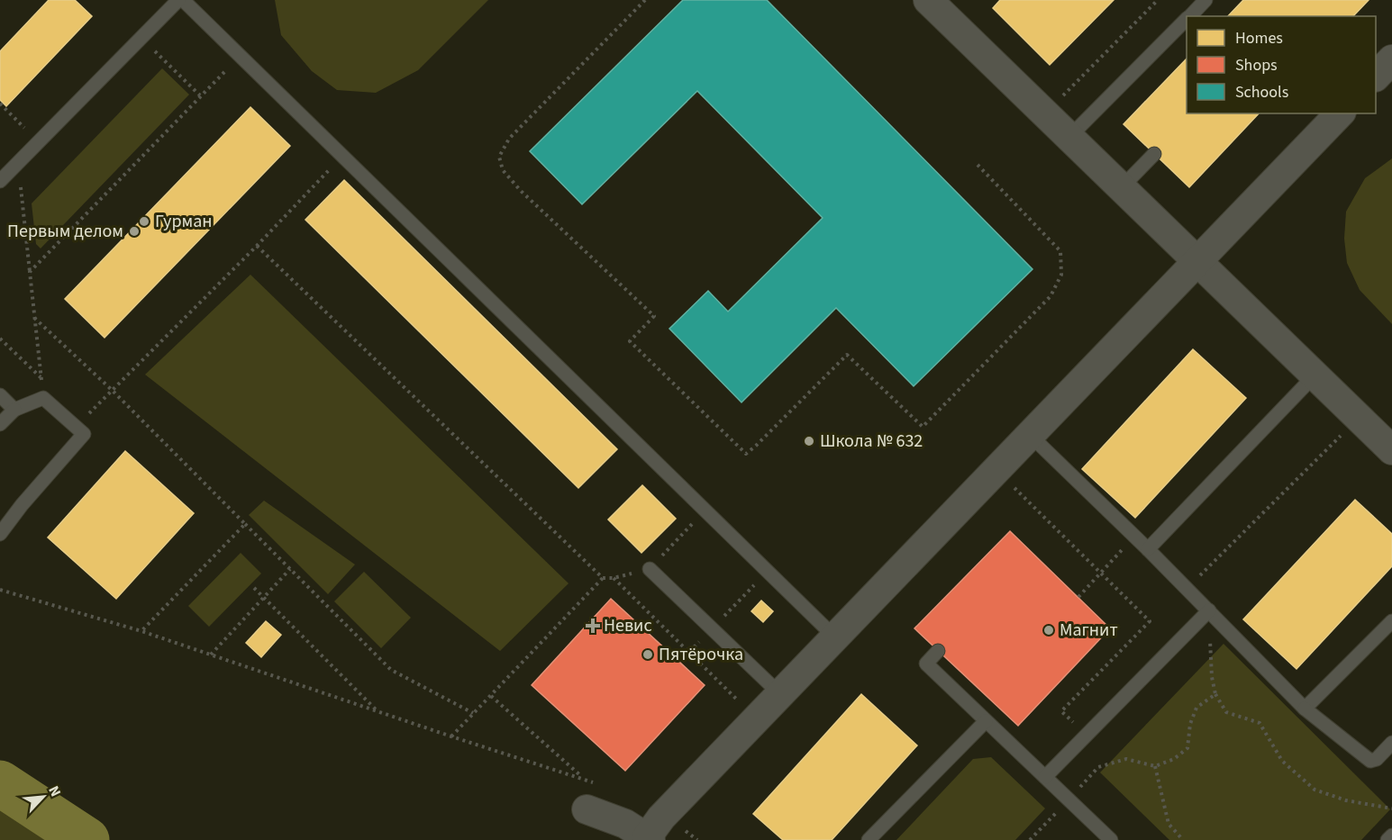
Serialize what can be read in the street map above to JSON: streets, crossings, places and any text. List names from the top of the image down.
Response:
{
  "places": {
    "other": [
      "Гурман",
      "Первым делом",
      "Школа № 632",
      "Магнит",
      "Пятёрочка"
    ],
    "health": ["Невис"]
  },
  "legend": ["Homes", "Shops", "Schools"],
  "north": "top right"
}
